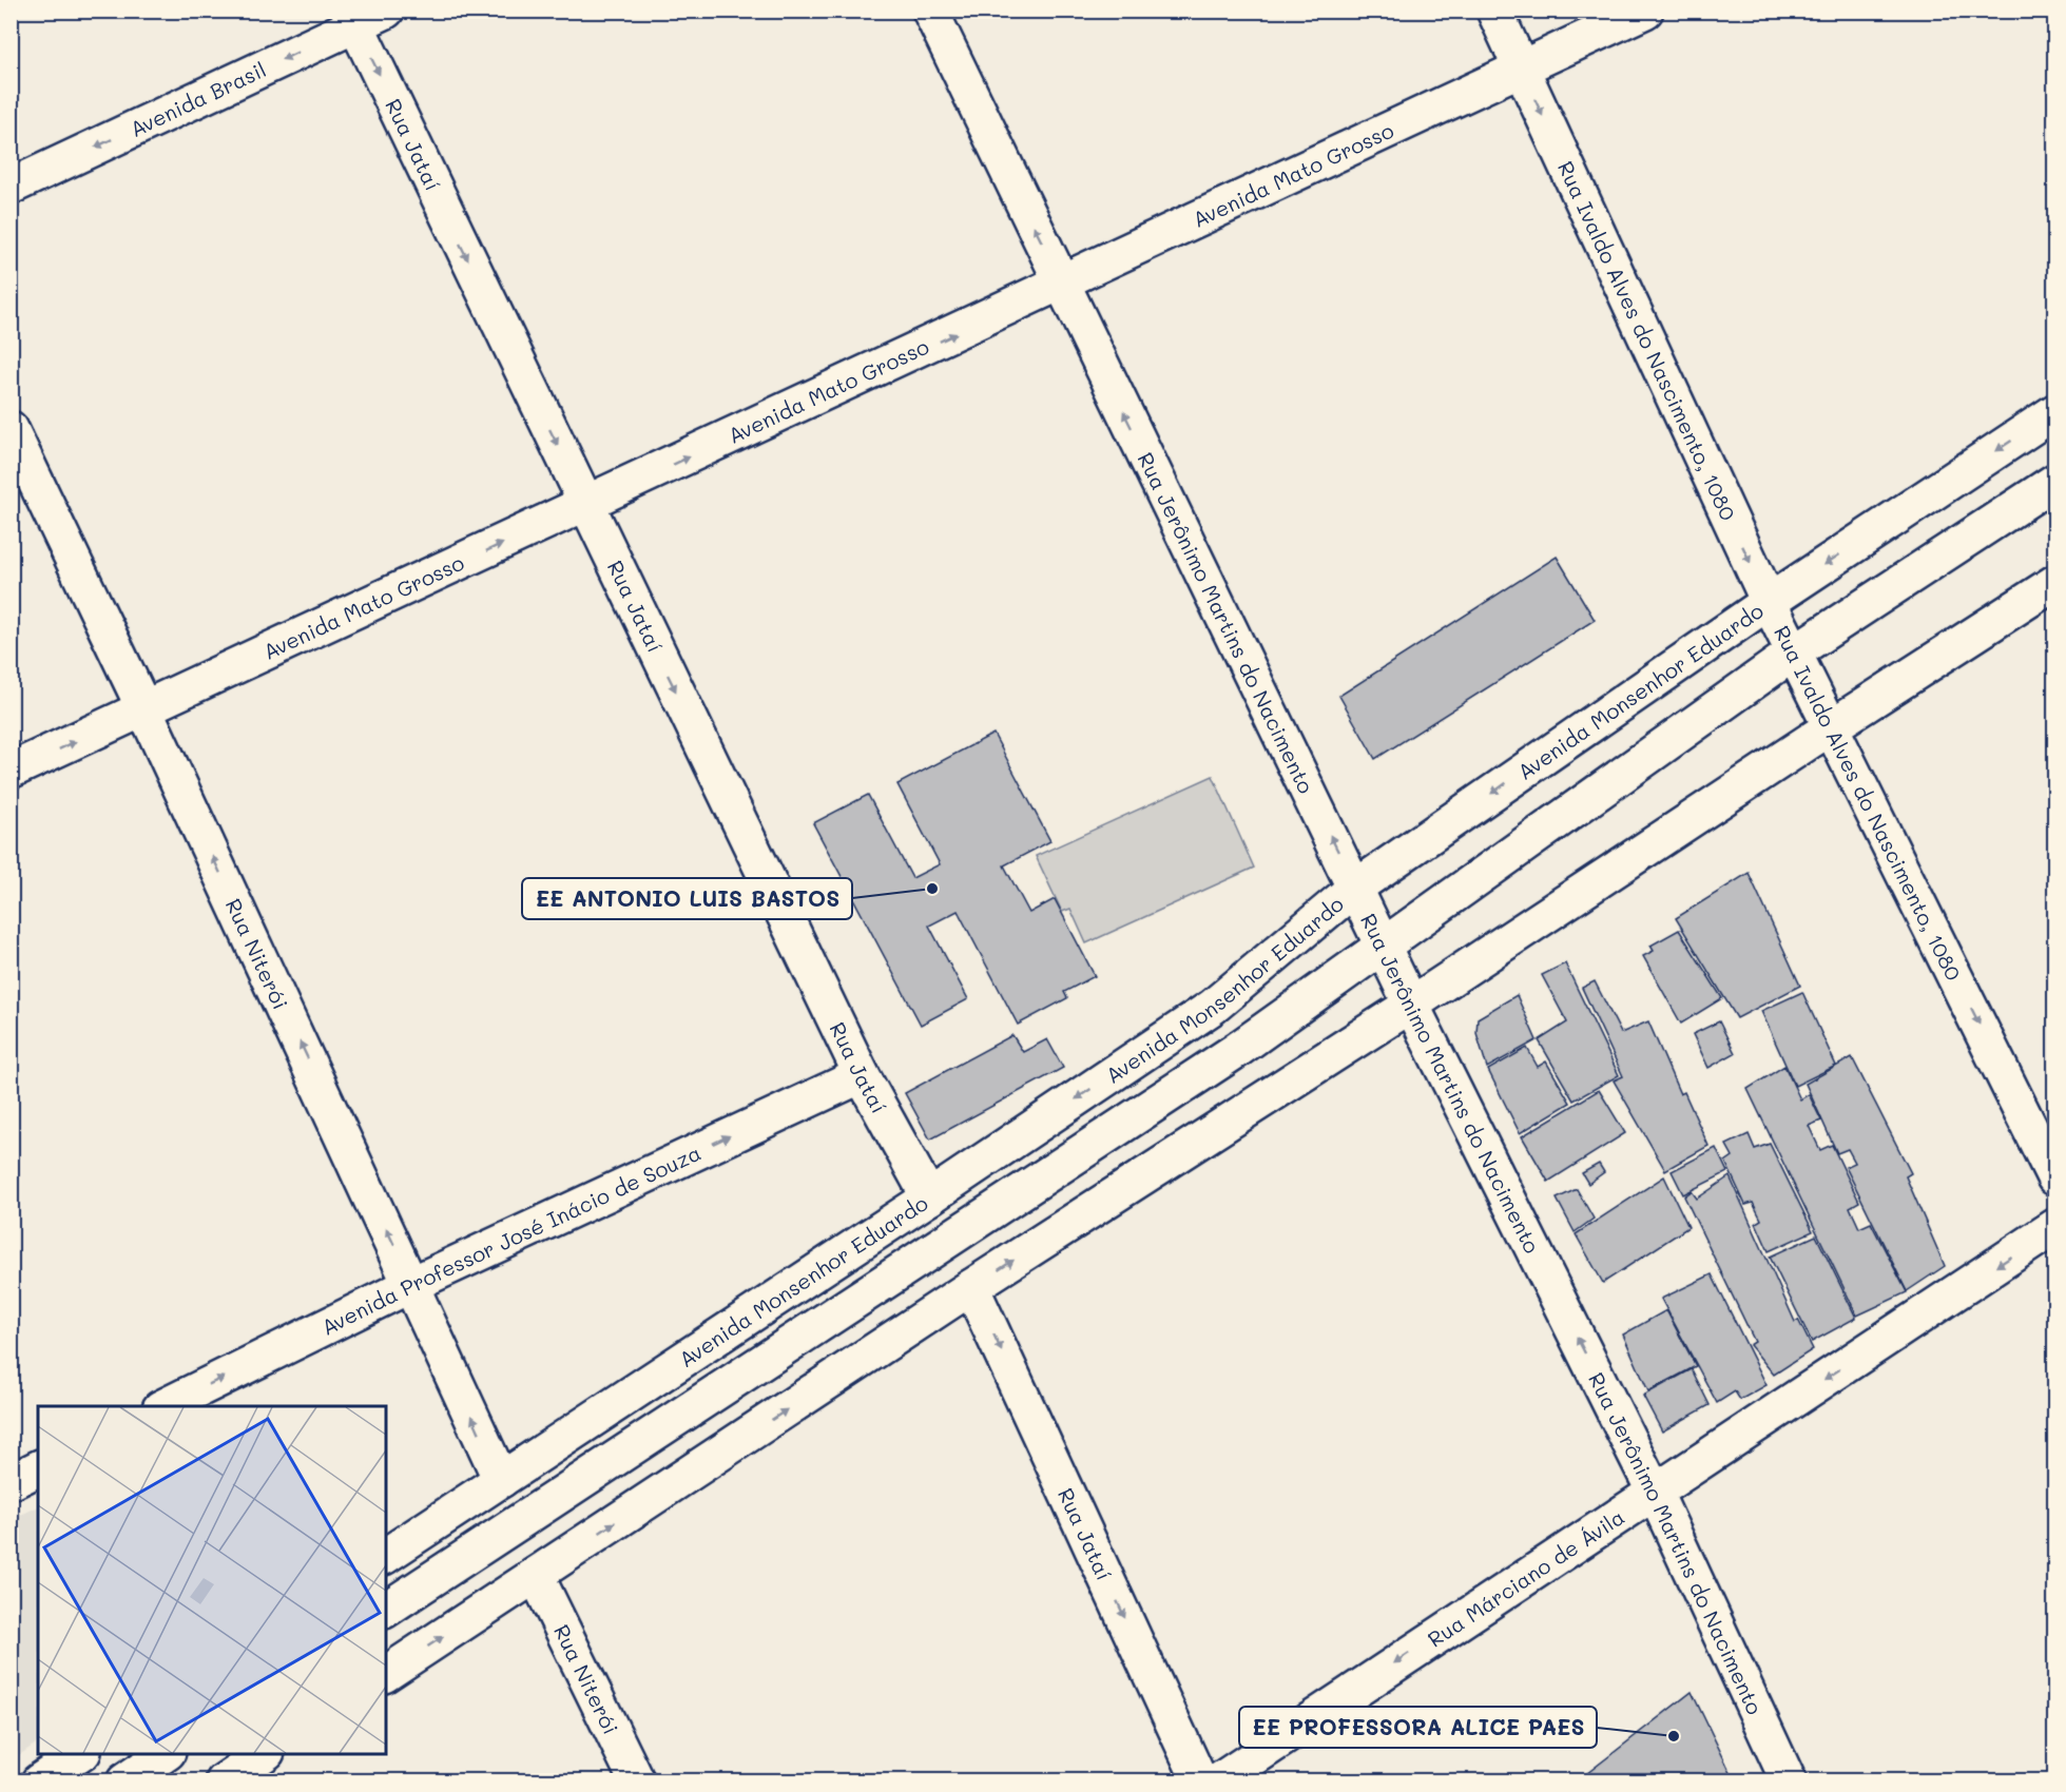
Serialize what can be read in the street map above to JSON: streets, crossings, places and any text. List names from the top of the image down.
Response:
{
  "streets": {
    "street": [
      "Avenida Brasil",
      "Rua Jataí",
      "Avenida Mato Grosso",
      "Rua Ivaldo Alves do Nascimento, 1080",
      "Rua Jerônimo Martins do Nacimento",
      "Avenida Monsenhor Eduardo",
      "Rua Niterói",
      "Avenida Professor José Inácio de Souza",
      "Rua Márciano de Ávila"
    ]
  },
  "crossings": [
    ["Avenida Brasil", "Rua Jataí"],
    ["Rua Jataí", "Avenida Mato Grosso"],
    ["Rua Jataí", "Avenida Monsenhor Eduardo"],
    ["Rua Jataí", "Avenida Professor José Inácio de Souza"],
    ["Avenida Mato Grosso", "Rua Ivaldo Alves do Nascimento, 1080"],
    ["Avenida Mato Grosso", "Rua Jerônimo Martins do Nacimento"],
    ["Avenida Mato Grosso", "Rua Niterói"],
    ["Rua Ivaldo Alves do Nascimento, 1080", "Avenida Monsenhor Eduardo"],
    ["Rua Jerônimo Martins do Nacimento", "Avenida Monsenhor Eduardo"],
    ["Rua Jerônimo Martins do Nacimento", "Rua Márciano de Ávila"],
    ["Avenida Monsenhor Eduardo", "Rua Niterói"],
    ["Rua Niterói", "Avenida Professor José Inácio de Souza"]
  ],
  "one_way": [
    "Avenida Brasil",
    "Rua Jataí",
    "Avenida Mato Grosso",
    "Rua Ivaldo Alves do Nascimento, 1080",
    "Rua Jerônimo Martins do Nacimento",
    "Rua Niterói",
    "Rua Márciano de Ávila"
  ],
  "places": ["EE ANTONIO LUIS BASTOS", "EE PROFESSORA ALICE PAES"]
}
